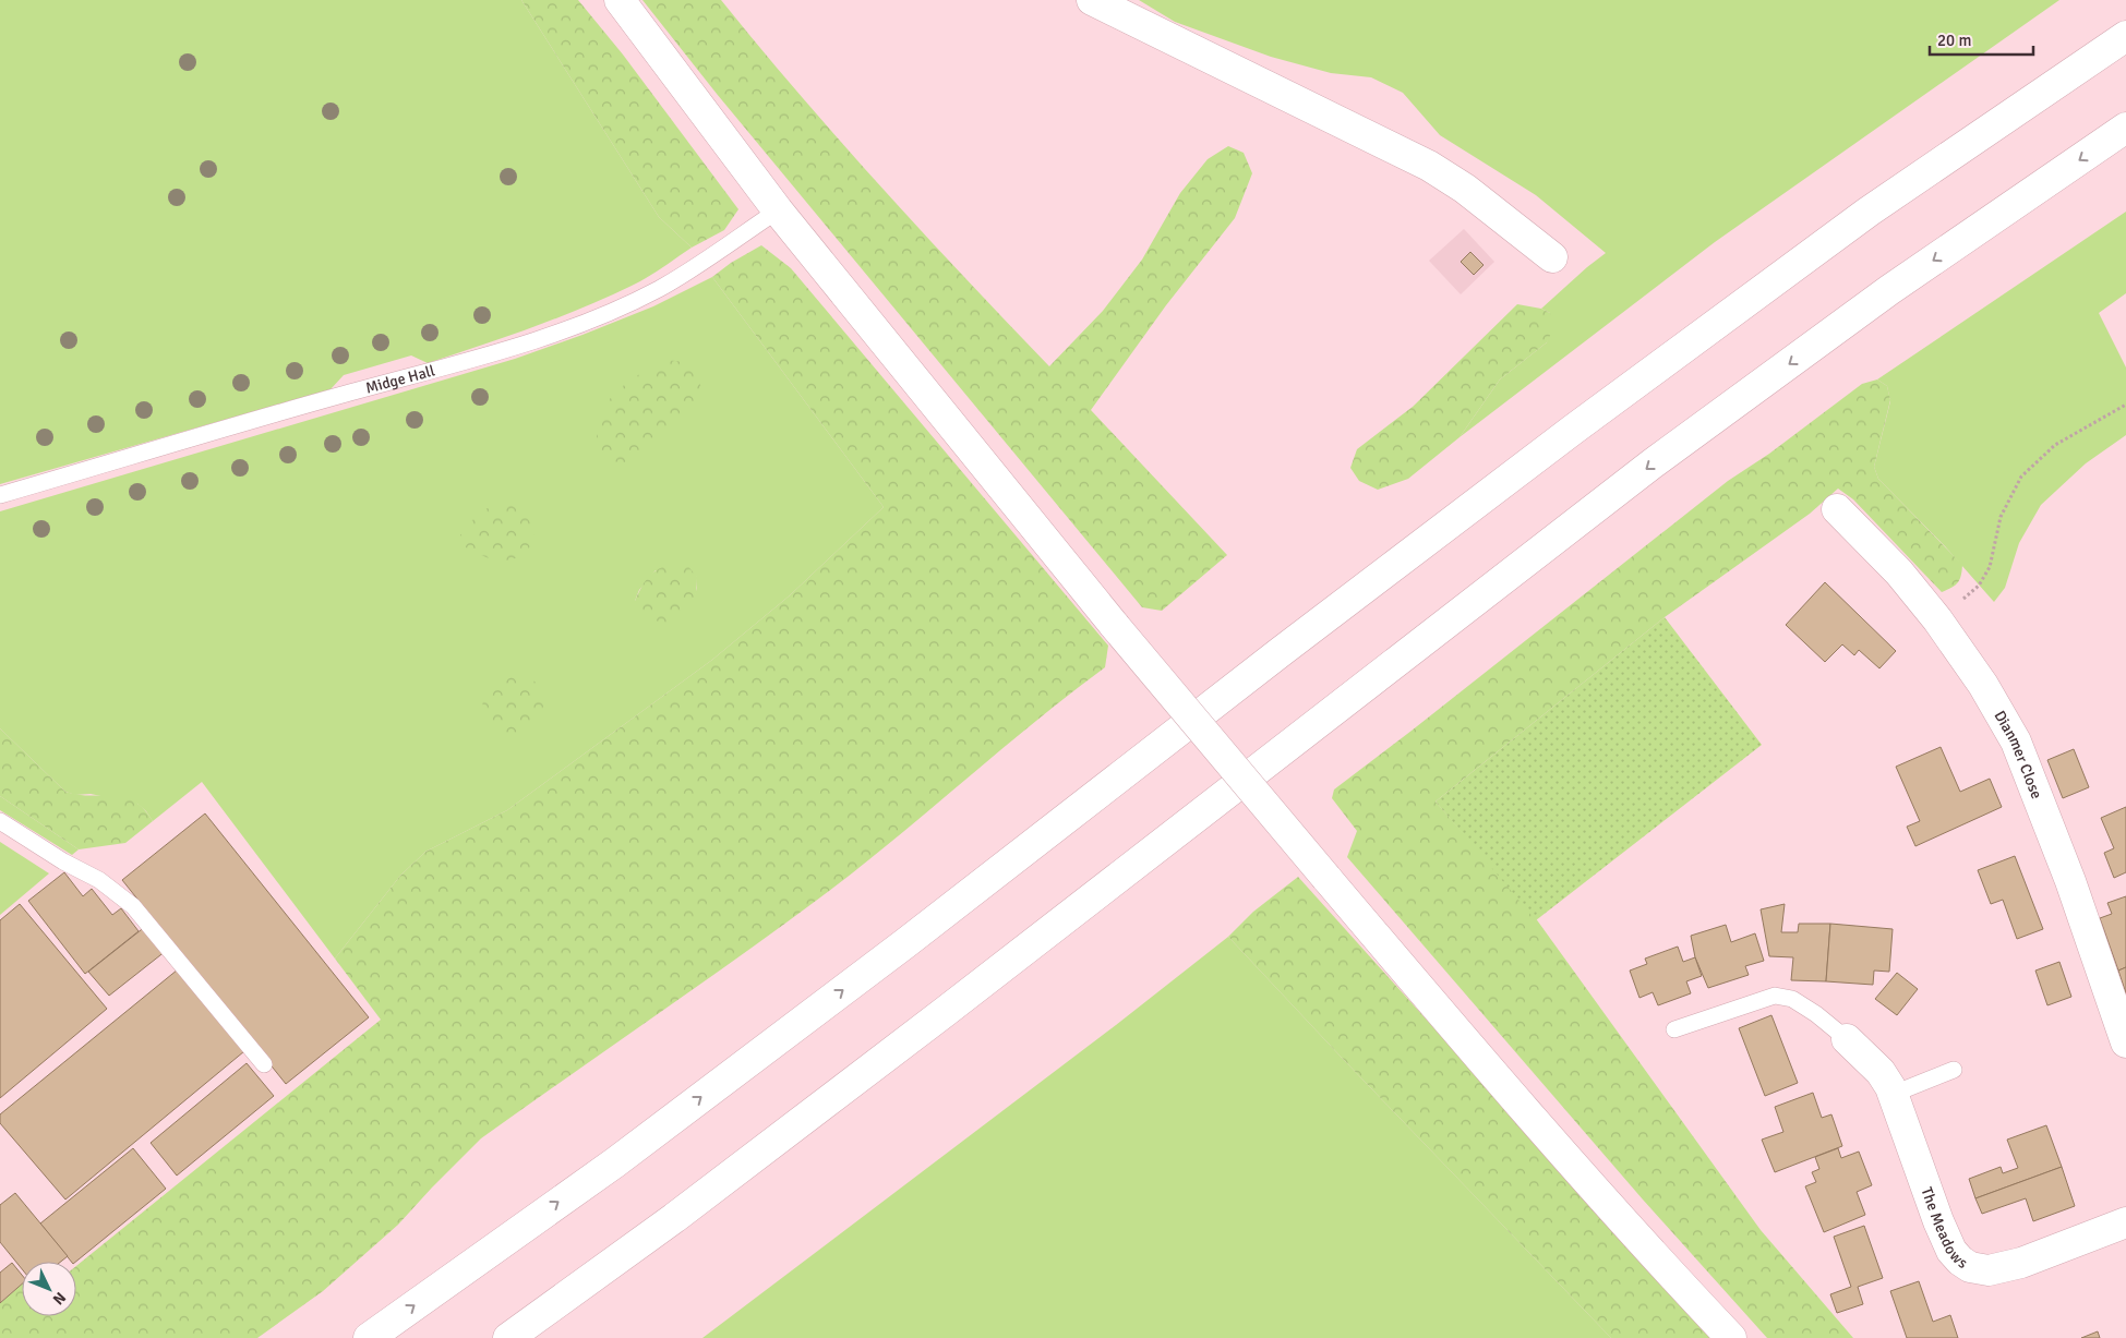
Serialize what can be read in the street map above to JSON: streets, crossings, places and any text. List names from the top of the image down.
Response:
{
  "streets": {
    "main road": ["Dianmer Close", "The Meadows"],
    "lane": ["Midge Hall"]
  },
  "scale_bar": "20 m",
  "north": "bottom right"
}
